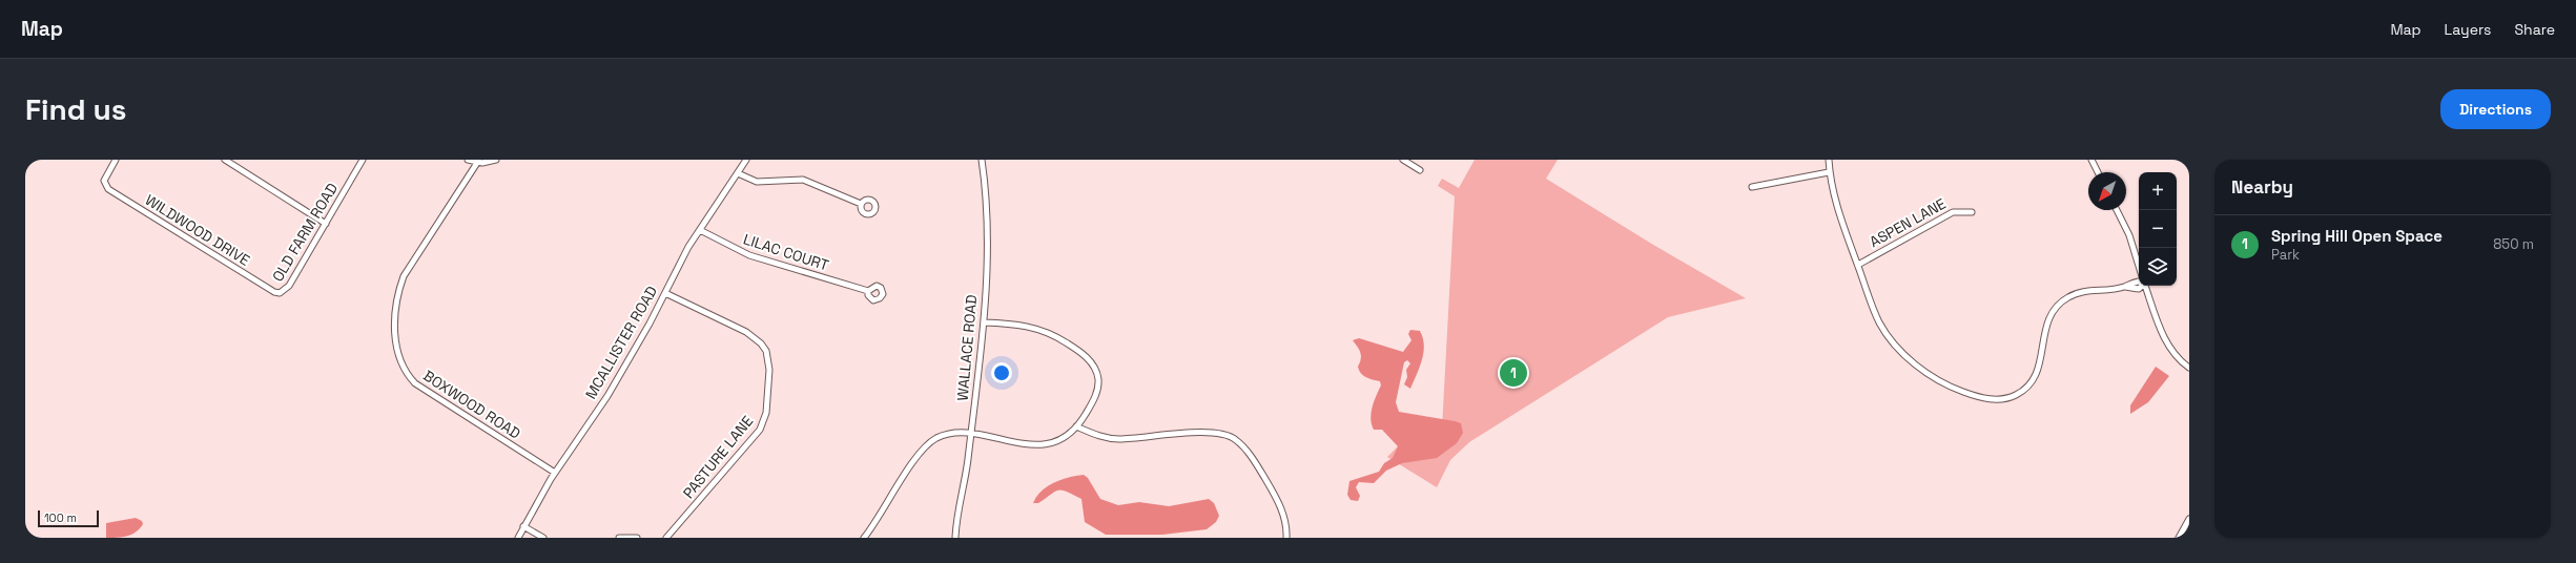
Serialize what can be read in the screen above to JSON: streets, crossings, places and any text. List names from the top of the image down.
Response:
{
  "streets": {
    "street": [
      "ASPEN LANE",
      "WILDWOOD DRIVE",
      "OLD FARM ROAD",
      "LILAC COURT",
      "MCALLISTER ROAD",
      "WALLACE ROAD",
      "BOXWOOD ROAD",
      "PASTURE LANE"
    ]
  },
  "crossings": [
    ["WILDWOOD DRIVE", "OLD FARM ROAD"],
    ["LILAC COURT", "MCALLISTER ROAD"],
    ["MCALLISTER ROAD", "BOXWOOD ROAD"],
    ["MCALLISTER ROAD", "PASTURE LANE"]
  ],
  "scale_bar": "100 m",
  "north": "bottom left",
  "page": {
    "header": "Map",
    "nav": ["Map", "Layers", "Share"],
    "buttons": "Directions",
    "title": "Find us",
    "heading": "Nearby",
    "map_buttons": ["+", "−"],
    "list": [
      {
        "mark": "1",
        "name": "Spring Hill Open Space",
        "note": "Park",
        "value": "850 m"
      }
    ],
    "pins": "1",
    "scale": "100 m"
  }
}
